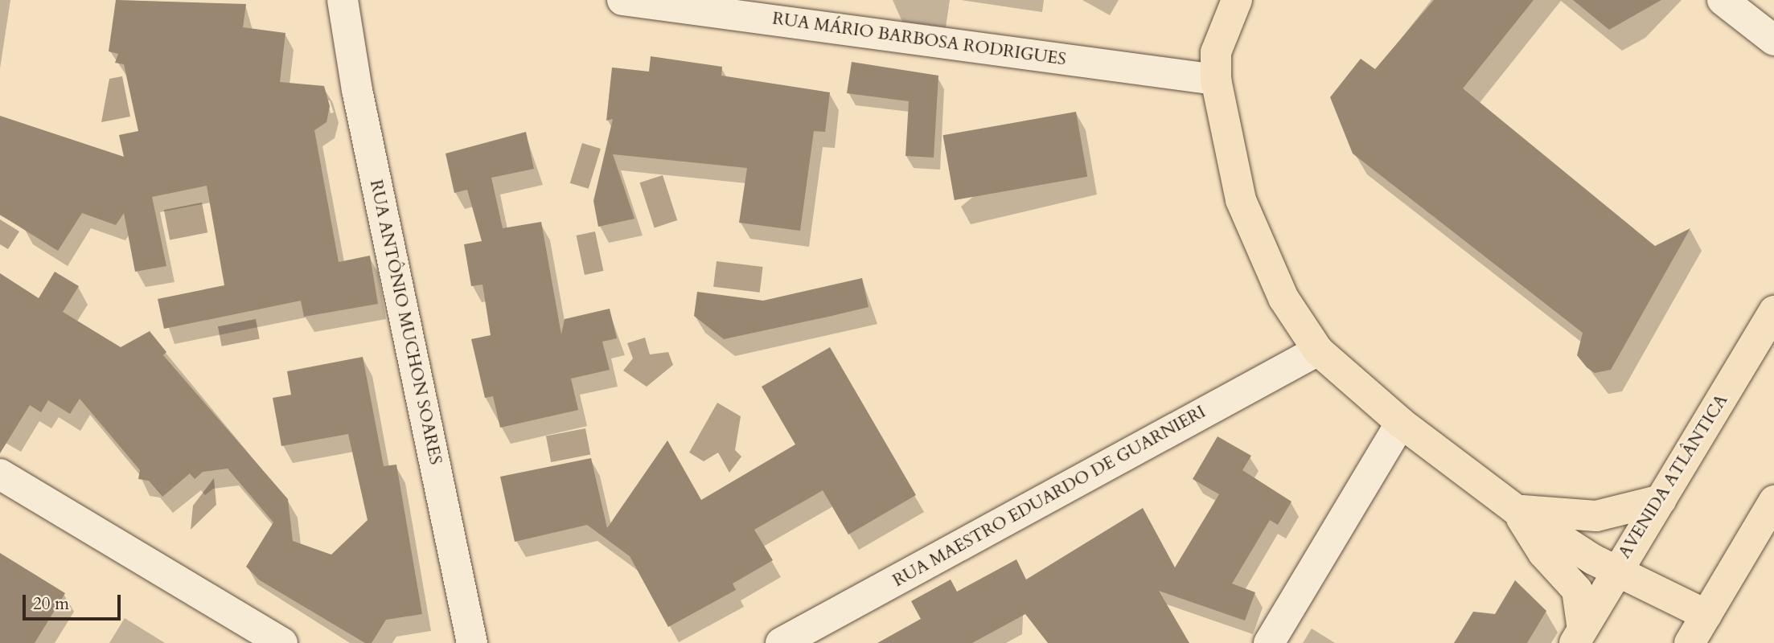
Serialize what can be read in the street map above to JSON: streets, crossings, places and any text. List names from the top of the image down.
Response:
{
  "streets": {
    "main road": ["AVENIDA ATLÂNTICA"],
    "street": ["RUA MÁRIO BARBOSA RODRIGUES", "RUA ANTÔNIO MUCHON SOARES", "RUA MAESTRO EDUARDO DE GUARNIERI"]
  },
  "scale_bar": "20 m"
}
